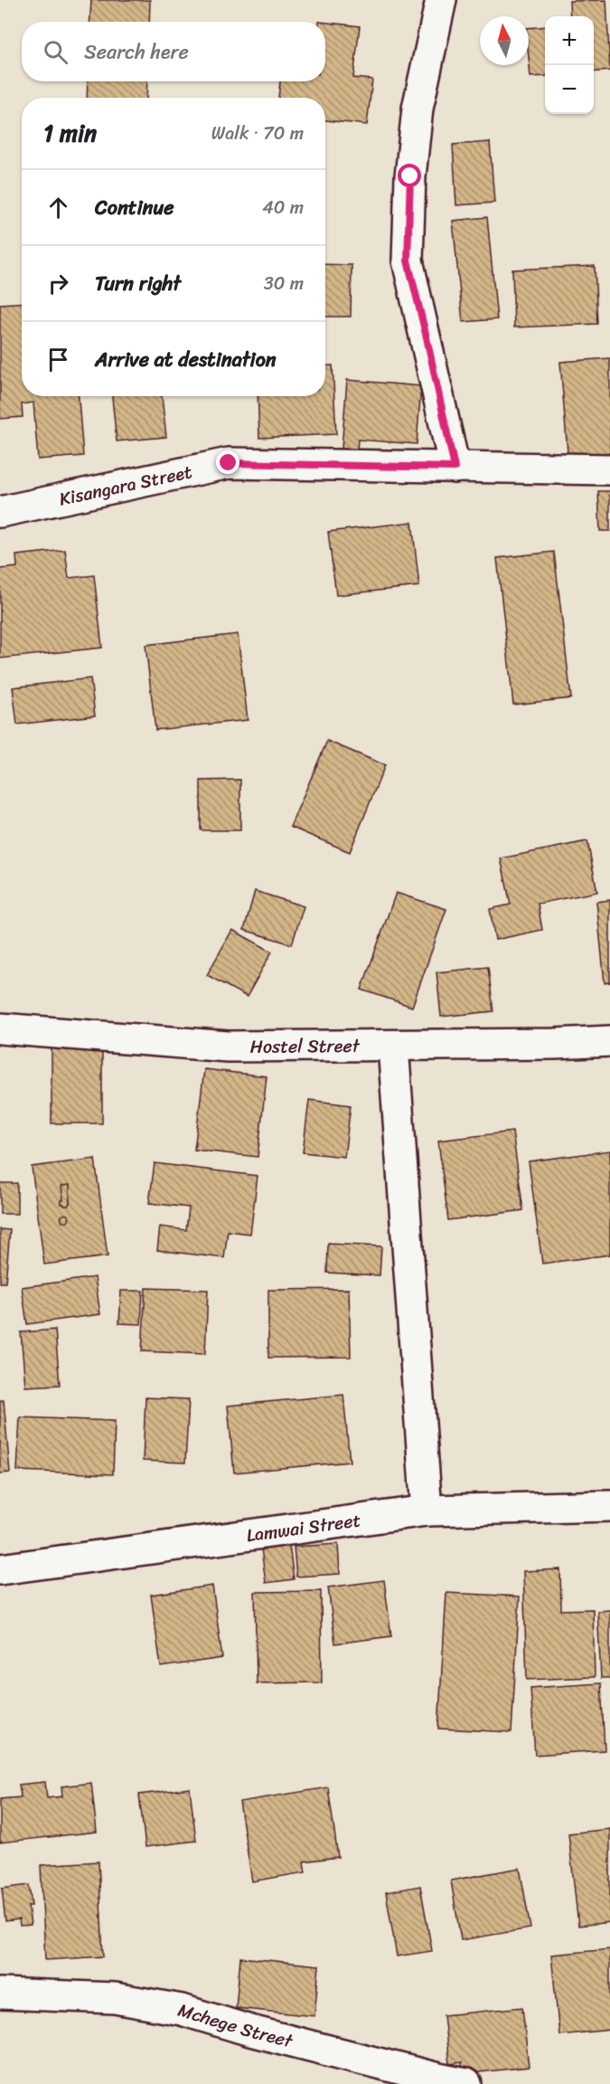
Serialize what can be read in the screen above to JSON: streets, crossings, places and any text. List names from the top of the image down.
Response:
{
  "streets": {
    "street": [
      "Kisangara Street",
      "Hostel Street",
      "Lamwai Street",
      "Mchege Street"
    ]
  },
  "north": "top",
  "page": {
    "map_buttons": ["+", "−"],
    "search": "Search here",
    "heading": ["1 min", "Walk · 70 m"],
    "list": [
      ["Continue", "40 m"],
      ["Turn right", "30 m"],
      "Arrive at destination"
    ]
  }
}
